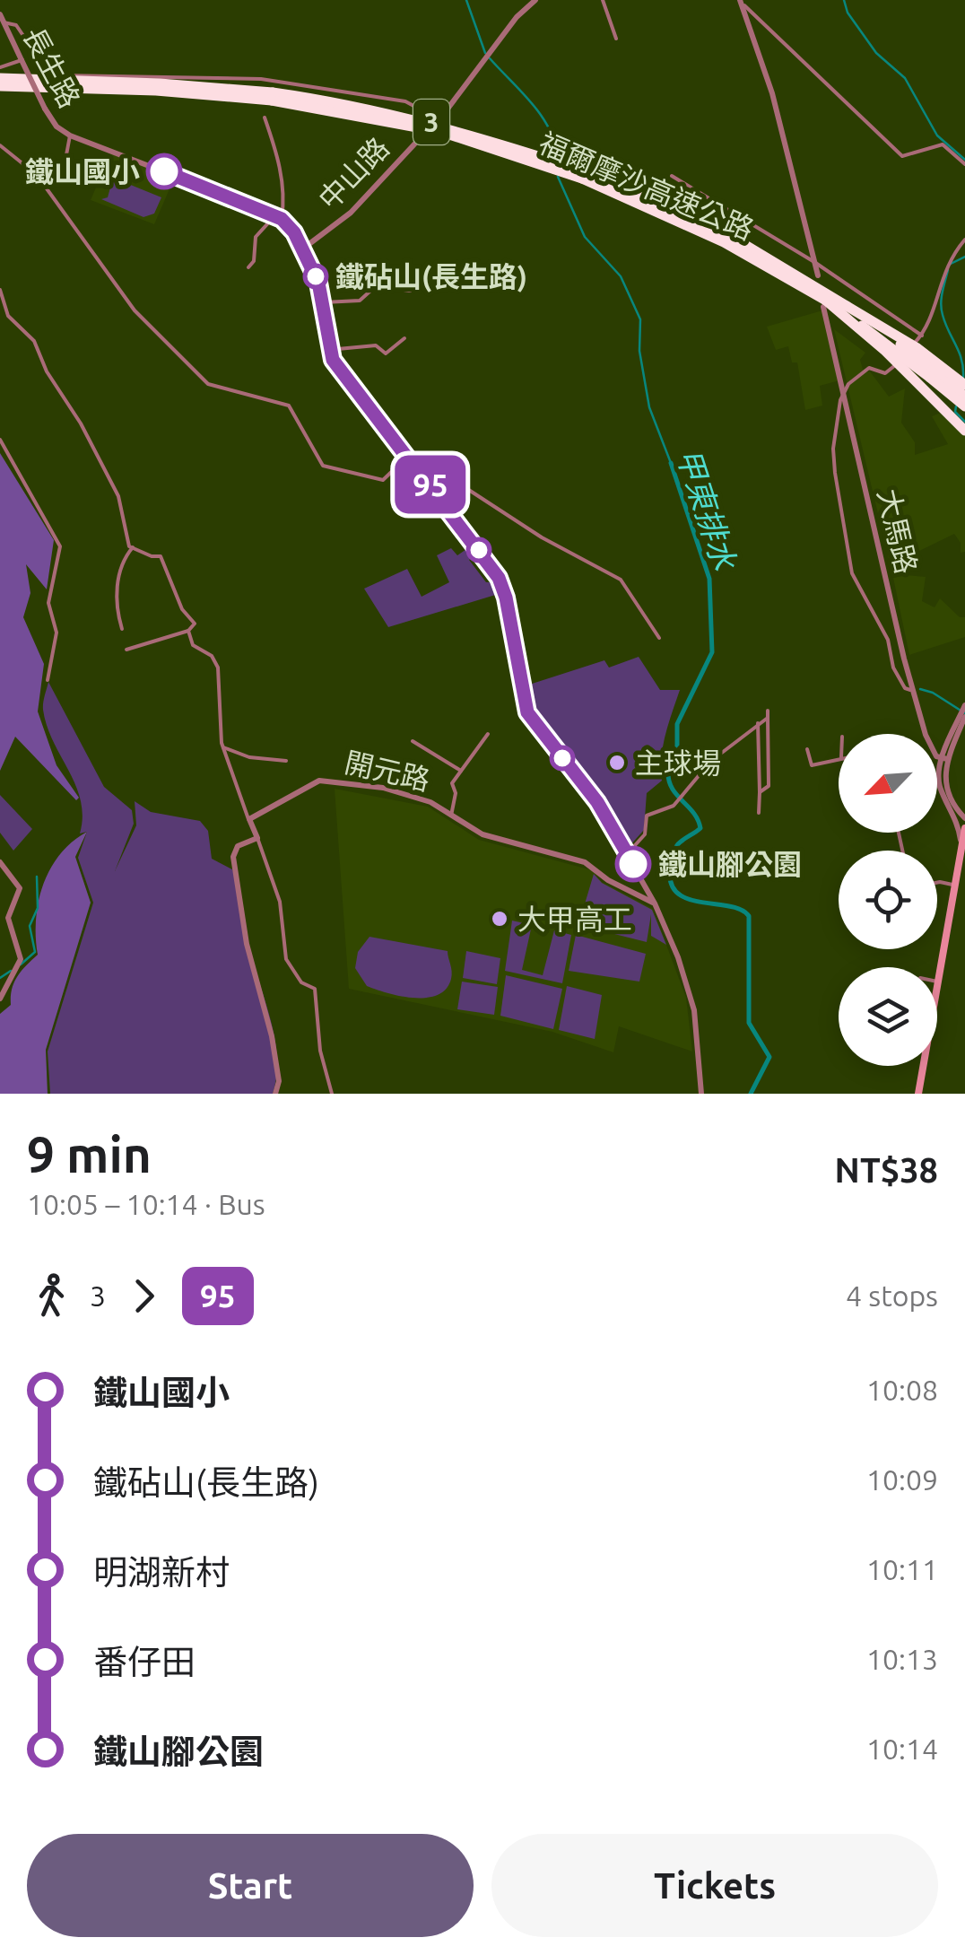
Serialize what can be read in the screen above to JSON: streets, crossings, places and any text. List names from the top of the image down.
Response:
{
  "streets": {
    "highway": ["3", "福爾摩沙高速公路"],
    "street": [
      "長生路",
      "中山路",
      "大馬路",
      "開元路"
    ]
  },
  "crossings": [
    ["福爾摩沙高速公路", "大馬路"]
  ],
  "water": ["甲東排水"],
  "places": [
    "鐵山國小",
    "鐵砧山(長生路)",
    "主球場",
    "鐵山腳公園",
    "大甲高工"
  ],
  "lines": ["bus line 95"],
  "north": "bottom left",
  "page": {
    "on_map": "95",
    "heading": ["9 min", "10:05 – 10:14 · Bus", "NT$38"],
    "legs": ["3", "95", "4 stops"],
    "list": [
      {
        "name": "鐵山國小",
        "value": "10:08"
      },
      {
        "name": "鐵砧山(長生路)",
        "value": "10:09"
      },
      {
        "name": "明湖新村",
        "value": "10:11"
      },
      {
        "name": "番仔田",
        "value": "10:13"
      },
      {
        "name": "鐵山腳公園",
        "value": "10:14"
      }
    ],
    "buttons": ["Start", "Tickets"]
  }
}
